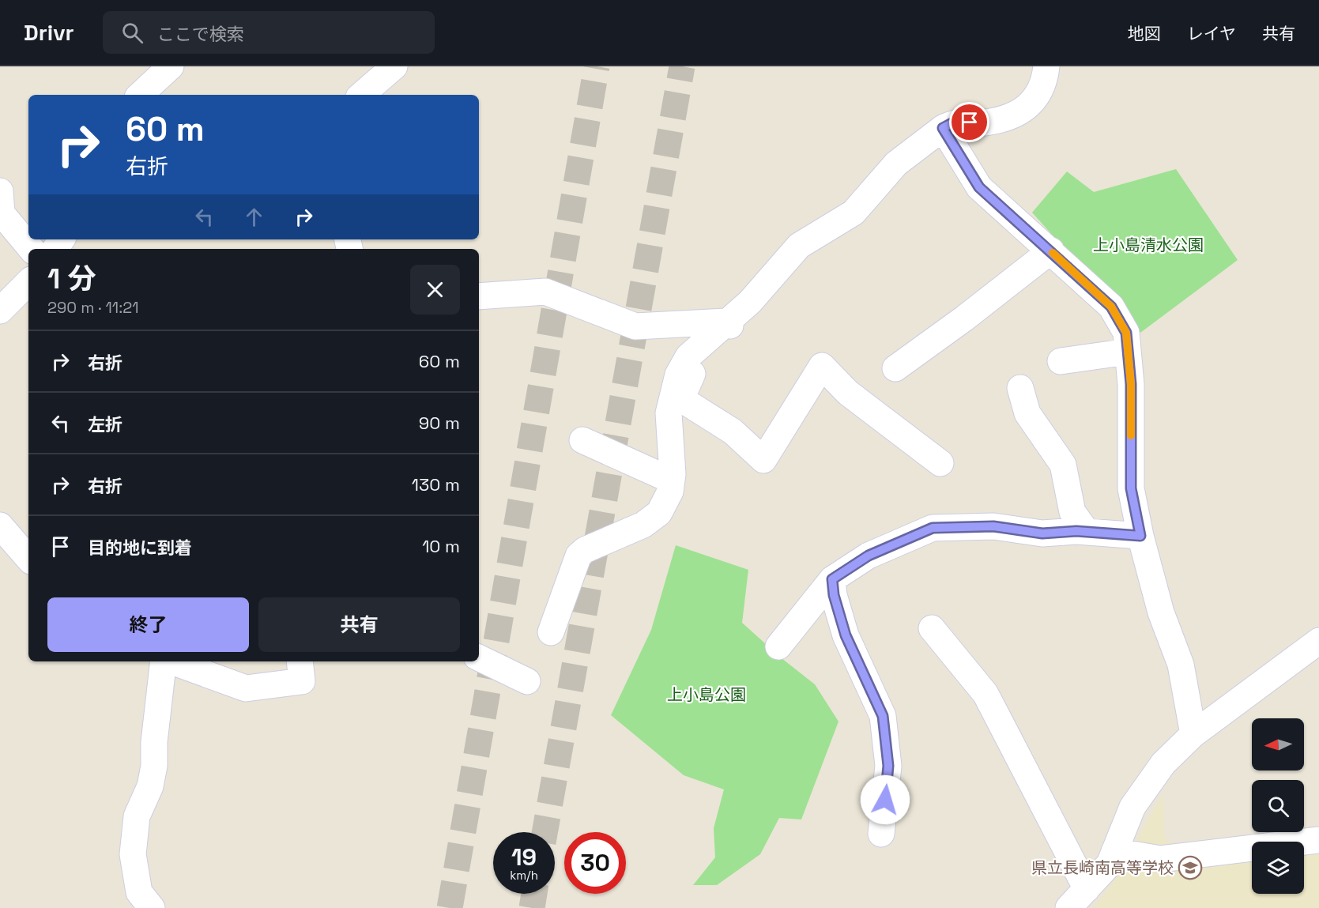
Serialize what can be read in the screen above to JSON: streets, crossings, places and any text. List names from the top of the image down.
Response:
{
  "parks": ["上小島清水公園", "上小島公園"],
  "places": {
    "school or university": ["県立長崎南高等学校"]
  },
  "north": "left",
  "page": {
    "header": "Drivr",
    "search": "ここで検索",
    "nav": ["地図", "レイヤ", "共有"],
    "turn": ["60 m", "右折"],
    "heading": ["1 分", "290 m · 11:21"],
    "list": [
      {
        "name": "右折",
        "value": "60 m"
      },
      {
        "name": "左折",
        "value": "90 m"
      },
      {
        "name": "右折",
        "value": "130 m"
      },
      {
        "name": "目的地に到着",
        "value": "10 m"
      }
    ],
    "buttons": ["終了", "共有"],
    "speed": "19 km/h",
    "limit": "30"
  }
}
